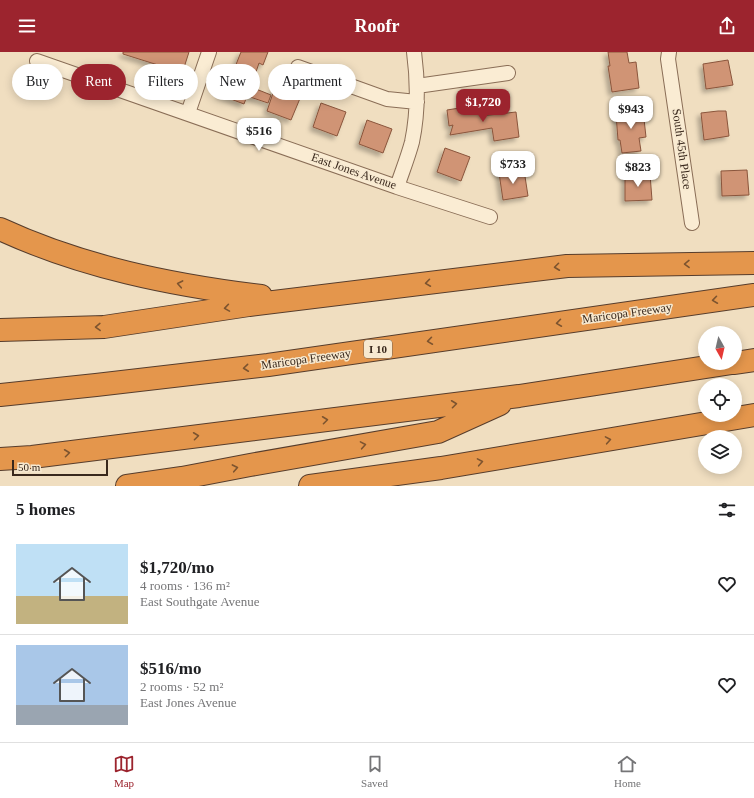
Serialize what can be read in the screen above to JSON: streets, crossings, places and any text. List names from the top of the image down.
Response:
{
  "streets": {
    "highway": ["Maricopa Freeway", "I 10"],
    "street": ["South 45th Place", "East Jones Avenue"]
  },
  "scale_bar": "50 m",
  "north": "bottom",
  "page": {
    "header": "Roofr",
    "chip": [
      "Buy",
      "Rent",
      "Filters",
      "New",
      "Apartment"
    ],
    "price": [
      "$1,720",
      "$943",
      "$516",
      "$733",
      "$823"
    ],
    "scale": "50 m",
    "heading": "5 homes",
    "list": [
      {
        "name": "$1,720/mo",
        "note": "4 rooms · 136 m² · East Southgate Avenue"
      },
      {
        "name": "$516/mo",
        "note": "2 rooms · 52 m² · East Jones Avenue"
      }
    ],
    "tabs": ["Map", "Saved", "Home"]
  }
}
